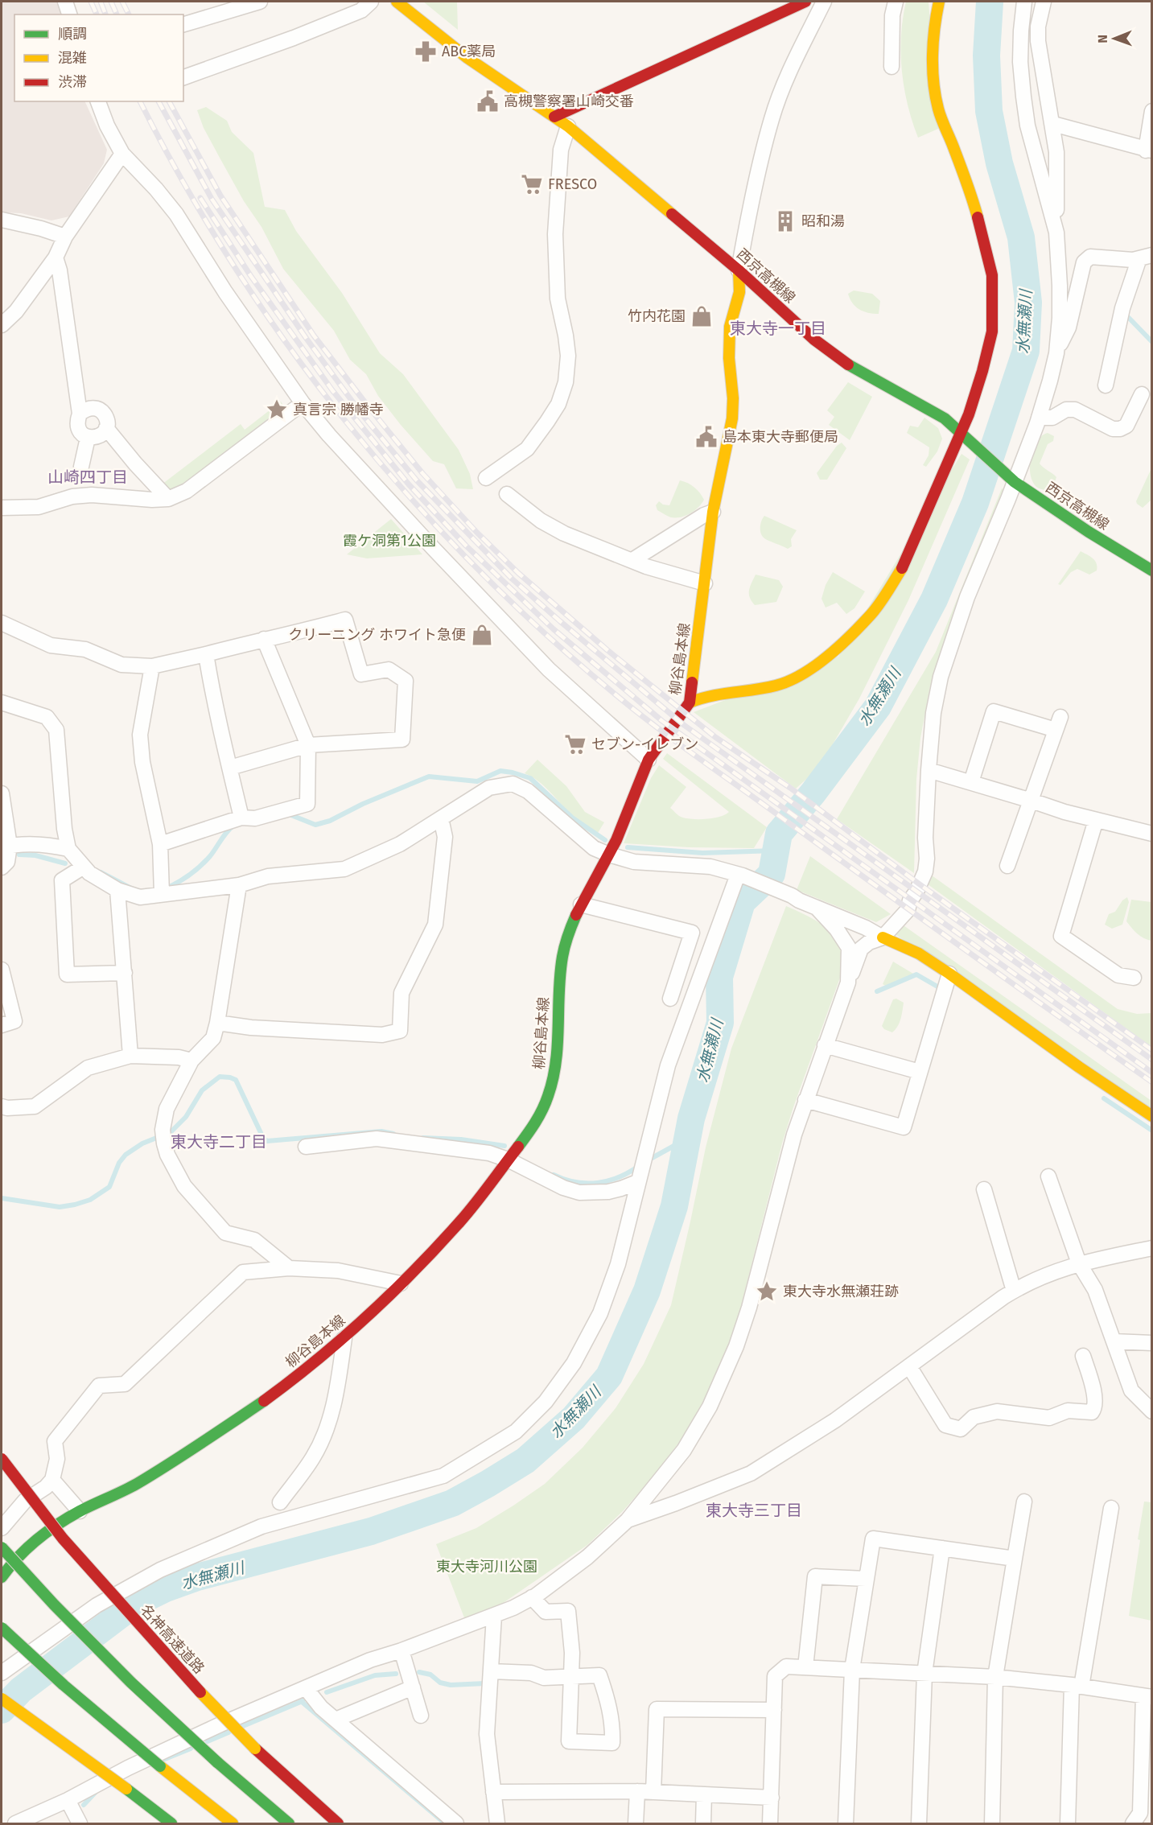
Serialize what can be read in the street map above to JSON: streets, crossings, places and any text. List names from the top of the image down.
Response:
{
  "streets": {
    "main road": ["西京高槻線", "柳谷島本線", "名神高速道路"]
  },
  "crossings": [
    ["西京高槻線", "柳谷島本線"]
  ],
  "districts": [
    "東大寺一丁目",
    "山崎四丁目",
    "東大寺二丁目",
    "東大寺三丁目"
  ],
  "water": ["水無瀬川"],
  "parks": ["霞ケ洞第1公園", "東大寺河川公園"],
  "places": {
    "pharmacy": ["ABC薬局"],
    "public building": ["高槻警察署山崎交番", "島本東大寺郵便局"],
    "supermarket": ["FRESCO", "セブン-イレブン"],
    "building": ["昭和湯"],
    "shop": ["竹内花園", "クリーニング ホワイト急便"],
    "place": ["真言宗 勝幡寺", "東大寺水無瀬荘跡"]
  },
  "legend": ["順調", "混雑", "渋滞"],
  "north": "left"
}
